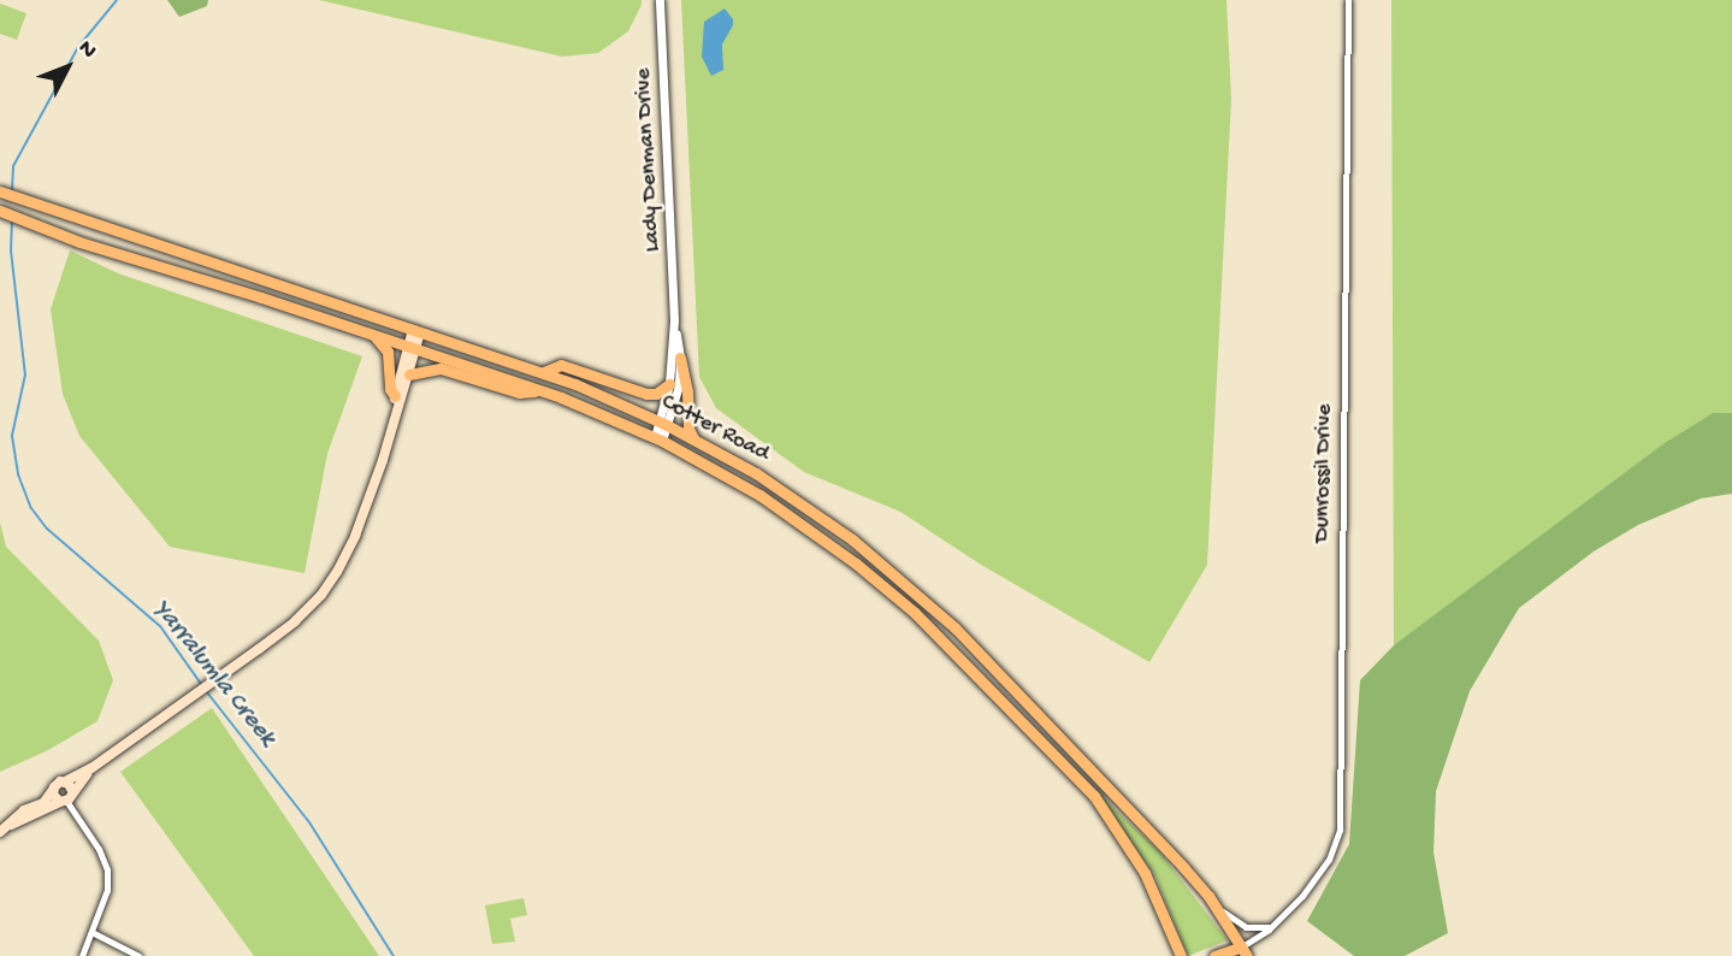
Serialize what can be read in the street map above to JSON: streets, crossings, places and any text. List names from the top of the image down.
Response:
{
  "streets": {
    "main road": ["Cotter Road"],
    "street": ["Lady Denman Drive", "Dunrossil Drive"]
  },
  "crossings": [
    ["Lady Denman Drive", "Cotter Road"],
    ["Cotter Road", "Dunrossil Drive"]
  ],
  "water": ["Yarralumla Creek"],
  "north": "top right"
}
